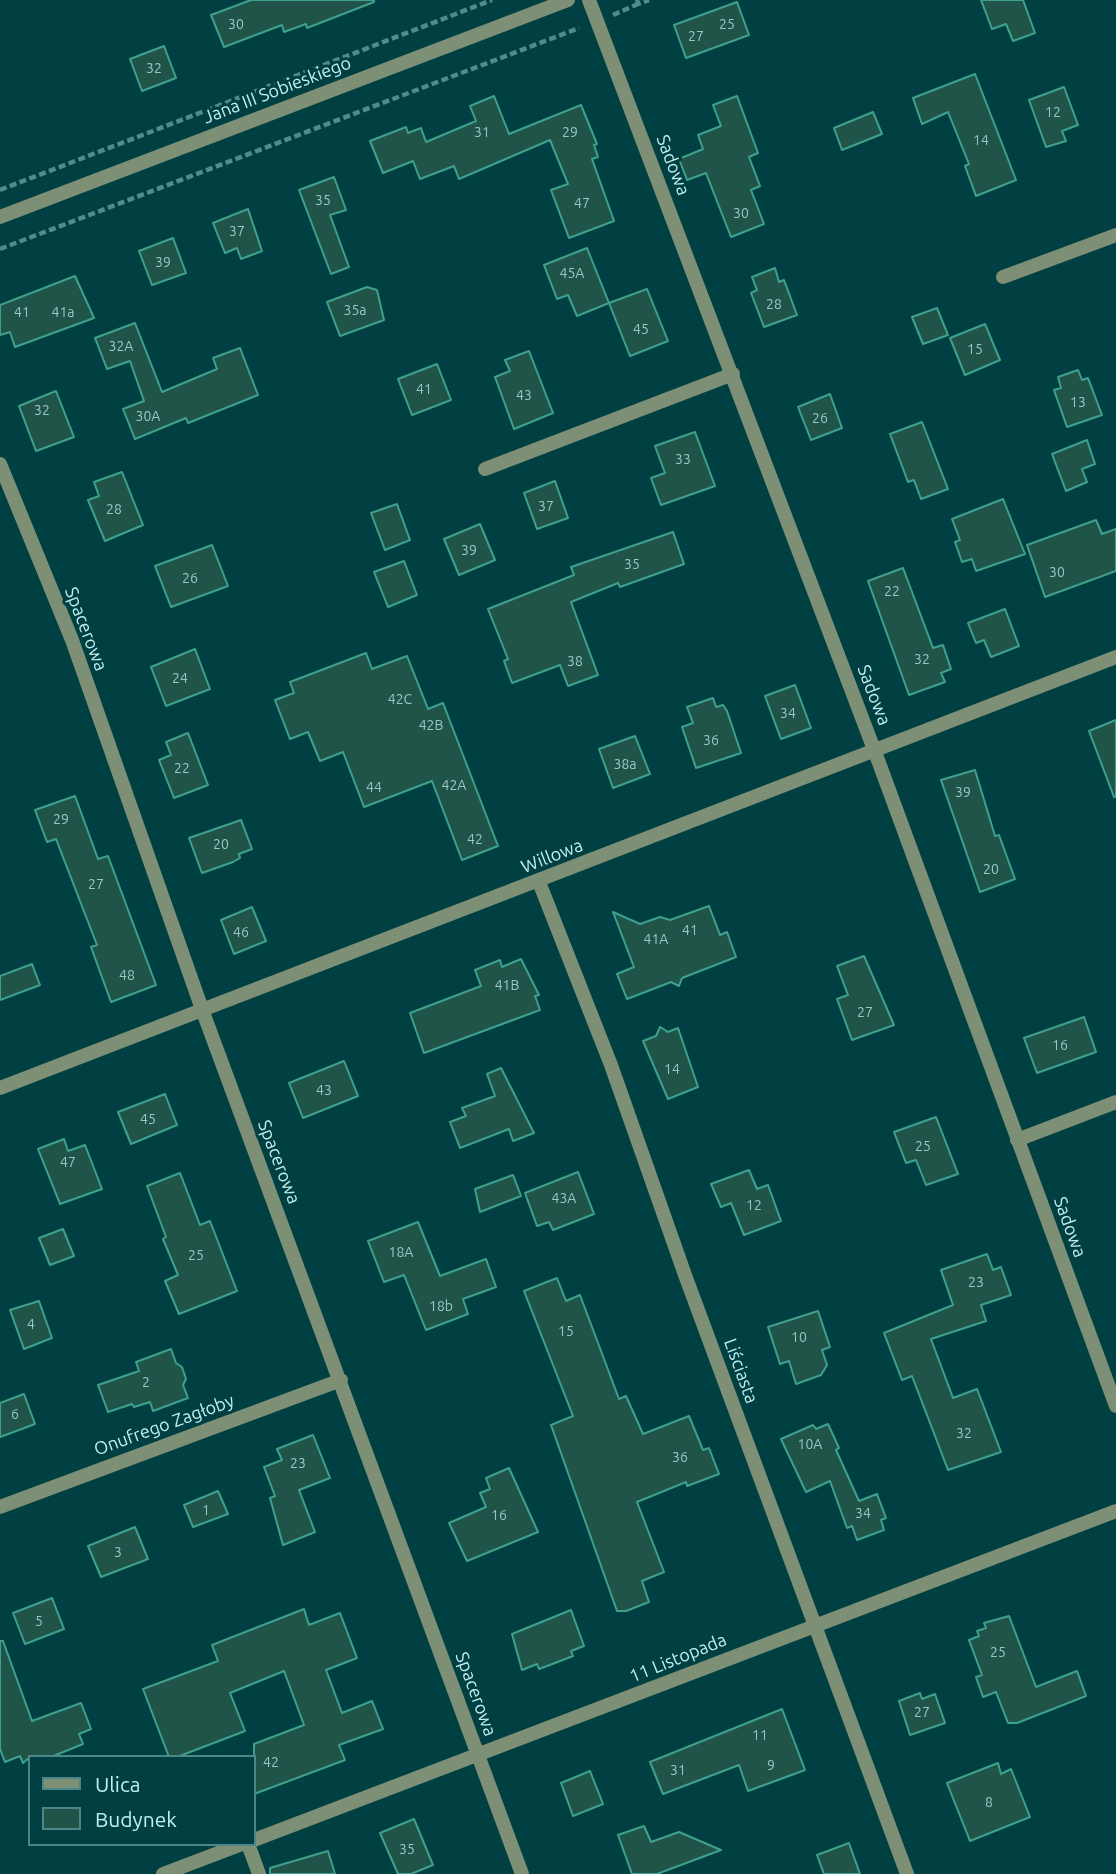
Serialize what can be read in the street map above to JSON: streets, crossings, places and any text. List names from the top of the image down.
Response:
{
  "streets": {
    "street": [
      "Jana III Sobieskiego",
      "Sadowa",
      "Spacerowa",
      "Willowa",
      "Liściasta",
      "Onufrego Zagłoby",
      "11 Listopada"
    ]
  },
  "crossings": [
    ["Sadowa", "Willowa"],
    ["Spacerowa", "Willowa"],
    ["Spacerowa", "Onufrego Zagłoby"],
    ["Spacerowa", "11 Listopada"],
    ["Willowa", "Liściasta"],
    ["Liściasta", "11 Listopada"]
  ],
  "house_numbers": [
    "30",
    "25",
    "27",
    "32",
    "12",
    "31",
    "29",
    "14",
    "35",
    "47",
    "30",
    "37",
    "39",
    "45A",
    "28",
    "35a",
    "41",
    "41a",
    "45",
    "32A",
    "15",
    "41",
    "43",
    "13",
    "32",
    "30A",
    "26",
    "33",
    "37",
    "28",
    "39",
    "35",
    "30",
    "26",
    "22",
    "32",
    "38",
    "24",
    "42C",
    "34",
    "42B",
    "36",
    "38a",
    "22",
    "42A",
    "44",
    "39",
    "29",
    "42",
    "20",
    "20",
    "27",
    "41",
    "46",
    "41A",
    "48",
    "41B",
    "27",
    "16",
    "14",
    "43",
    "45",
    "25",
    "47",
    "43A",
    "12",
    "18A",
    "25",
    "23",
    "18b",
    "4",
    "15",
    "10",
    "2",
    "6",
    "32",
    "10A",
    "36",
    "23",
    "1",
    "34",
    "16",
    "3",
    "5",
    "25",
    "27",
    "11",
    "42",
    "9",
    "31",
    "8",
    "35"
  ],
  "legend": ["Ulica", "Budynek"]
}
